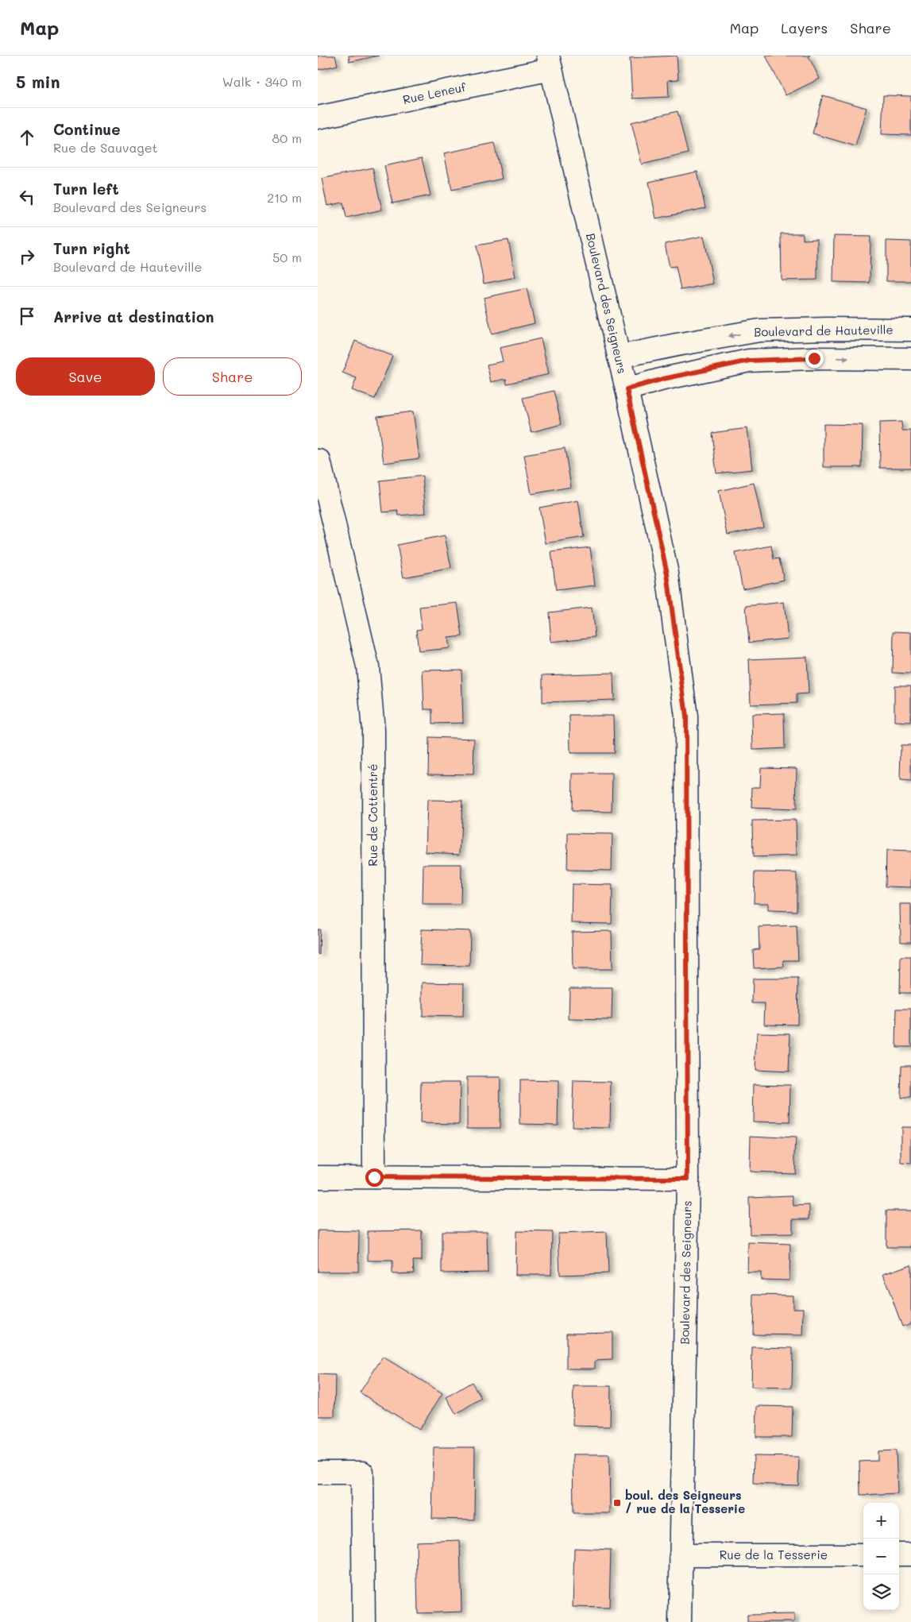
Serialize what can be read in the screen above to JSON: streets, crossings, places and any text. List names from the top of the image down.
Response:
{
  "streets": {
    "street": [
      "Rue Leneuf",
      "Boulevard des Seigneurs",
      "Boulevard de Hauteville",
      "Rue de Cottentré",
      "Rue de la Tesserie"
    ]
  },
  "crossings": [
    ["Rue Leneuf", "Boulevard des Seigneurs"],
    ["Boulevard des Seigneurs", "Boulevard de Hauteville"],
    ["Boulevard des Seigneurs", "Rue de la Tesserie"]
  ],
  "places": {
    "transit": ["boul. des Seigneurs / rue de la Tesserie"]
  },
  "page": {
    "header": "Map",
    "nav": ["Map", "Layers", "Share"],
    "heading": ["5 min", "Walk · 340 m"],
    "list": [
      ["Continue", "Rue de Sauvaget", "80 m"],
      ["Turn left", "Boulevard des Seigneurs", "210 m"],
      ["Turn right", "Boulevard de Hauteville", "50 m"],
      "Arrive at destination"
    ],
    "buttons": ["Save", "Share"],
    "map_buttons": ["+", "−"]
  }
}
